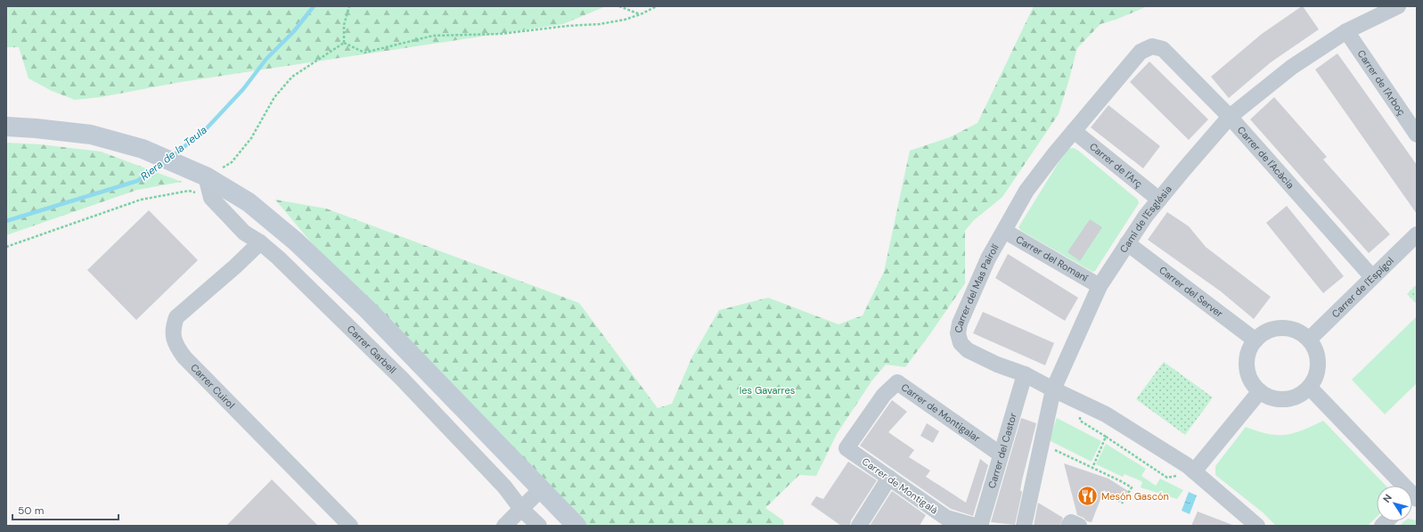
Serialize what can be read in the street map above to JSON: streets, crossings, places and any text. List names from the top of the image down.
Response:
{
  "streets": {
    "street": [
      "Carrer de l'Arboç",
      "Carrer de l'Acàcia",
      "Carrer de l'Arç",
      "Camí de l'Església",
      "Carrer del Romaní",
      "Carrer de l'Espígol",
      "Carrer del Mas Pairolí",
      "Carrer del Server",
      "Carrer Garbell",
      "Carrer Cuirol",
      "Carrer de Montigalar",
      "Carrer del Castor",
      "Carrer de Montigalà"
    ]
  },
  "crossings": [
    ["Carrer de l'Arboç", "Camí de l'Església"],
    ["Carrer de l'Acàcia", "Camí de l'Església"],
    ["Carrer de l'Acàcia", "Carrer de l'Espígol"],
    ["Carrer de l'Acàcia", "Carrer del Mas Pairolí"],
    ["Carrer de l'Arç", "Camí de l'Església"],
    ["Carrer de l'Arç", "Carrer del Mas Pairolí"],
    ["Camí de l'Església", "Carrer del Romaní"],
    ["Camí de l'Església", "Carrer del Mas Pairolí"],
    ["Camí de l'Església", "Carrer del Server"],
    ["Carrer del Romaní", "Carrer del Mas Pairolí"],
    ["Carrer de l'Espígol", "Carrer del Server"],
    ["Carrer del Mas Pairolí", "Carrer del Castor"],
    ["Carrer Garbell", "Carrer Cuirol"],
    ["Carrer de Montigalar", "Carrer del Castor"],
    ["Carrer de Montigalar", "Carrer de Montigalà"]
  ],
  "water": ["Riera de la Teula"],
  "parks": ["les Gavarres"],
  "places": {
    "restaurant": ["Mesón Gascón"]
  },
  "scale_bar": "50 m",
  "north": "top left"
}
